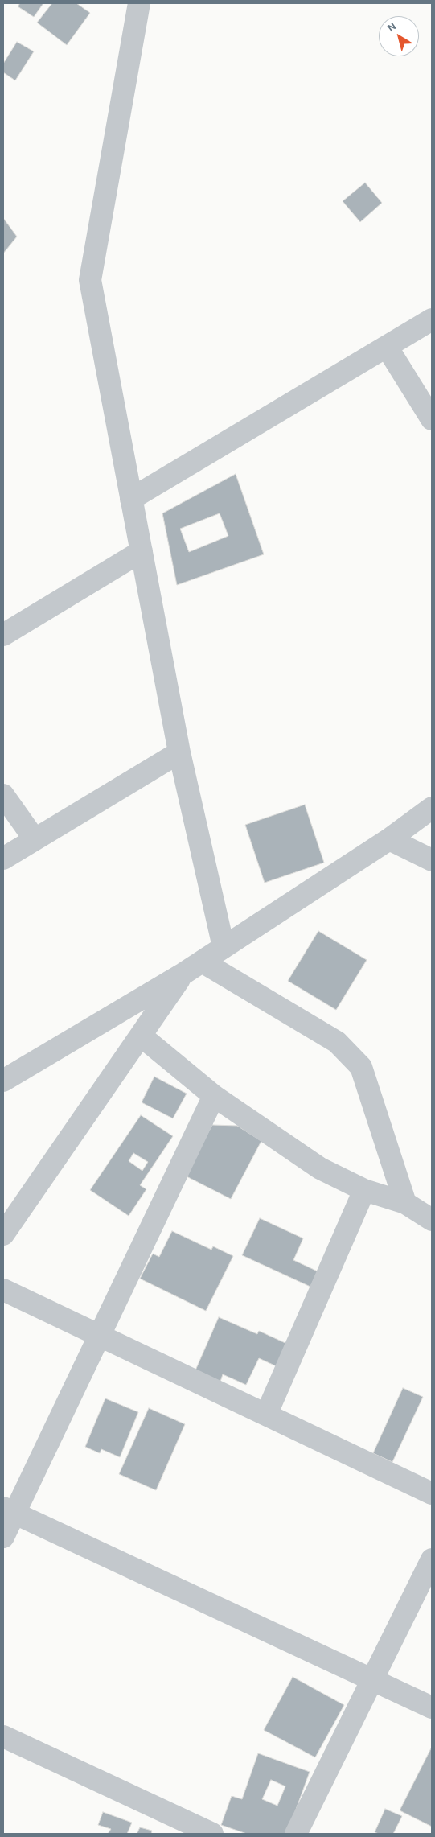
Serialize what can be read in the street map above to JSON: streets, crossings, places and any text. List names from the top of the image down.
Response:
{
  "north": "top left"
}
